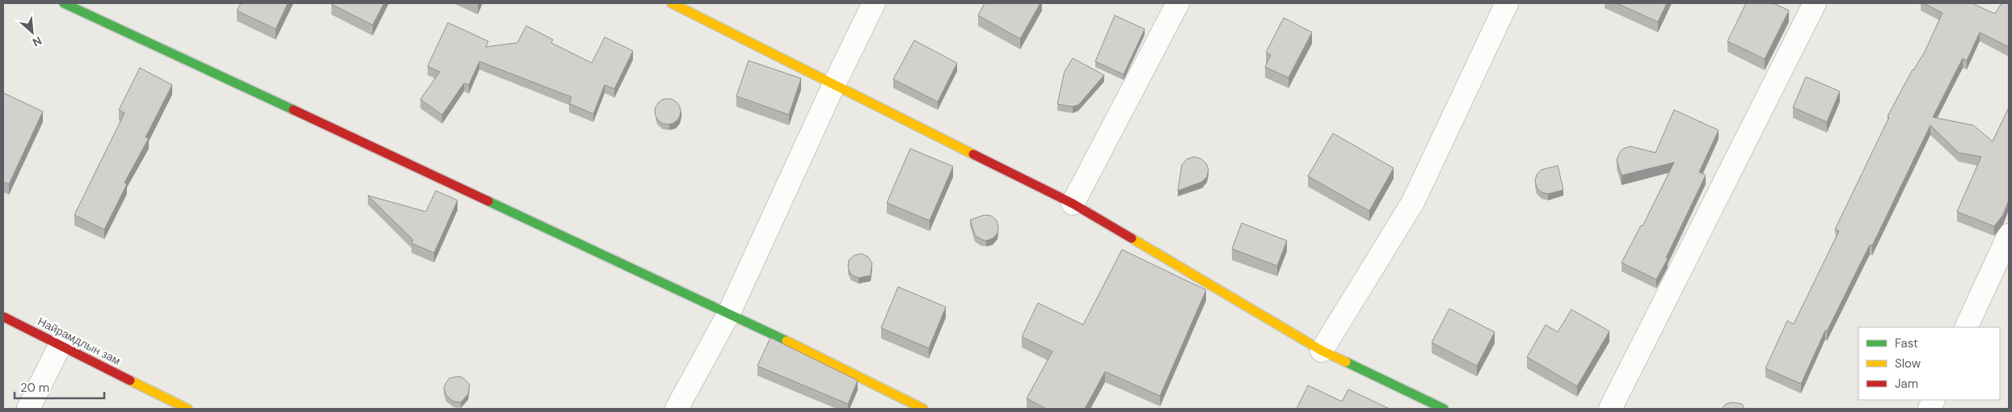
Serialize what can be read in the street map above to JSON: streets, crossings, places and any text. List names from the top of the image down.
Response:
{
  "streets": {
    "street": ["Найрамдлын зам"]
  },
  "legend": ["Fast", "Slow", "Jam"],
  "scale_bar": "20 m",
  "north": "bottom right"
}
